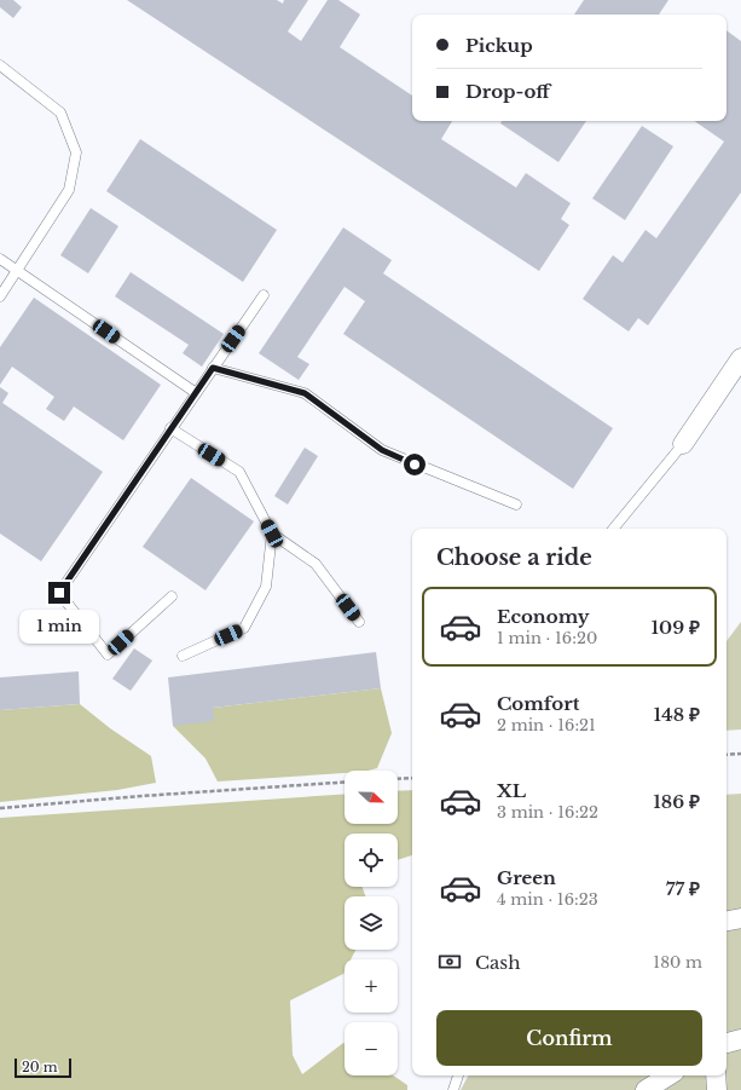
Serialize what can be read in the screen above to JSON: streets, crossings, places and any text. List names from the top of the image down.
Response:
{
  "scale_bar": "20 m",
  "north": "right",
  "page": {
    "banner": ["Pickup", "Drop-off"],
    "heading": "Choose a ride",
    "list": [
      {
        "name": "Economy",
        "note": "1 min · 16:20",
        "value": "109 ₽"
      },
      {
        "name": "Comfort",
        "note": "2 min · 16:21",
        "value": "148 ₽"
      },
      {
        "name": "XL",
        "note": "3 min · 16:22",
        "value": "186 ₽"
      },
      {
        "name": "Green",
        "note": "4 min · 16:23",
        "value": "77 ₽"
      }
    ],
    "bubble": "1 min",
    "map_buttons": ["+", "−"],
    "pay": ["Cash", "180 m"],
    "buttons": "Confirm",
    "scale": "20 m"
  }
}
